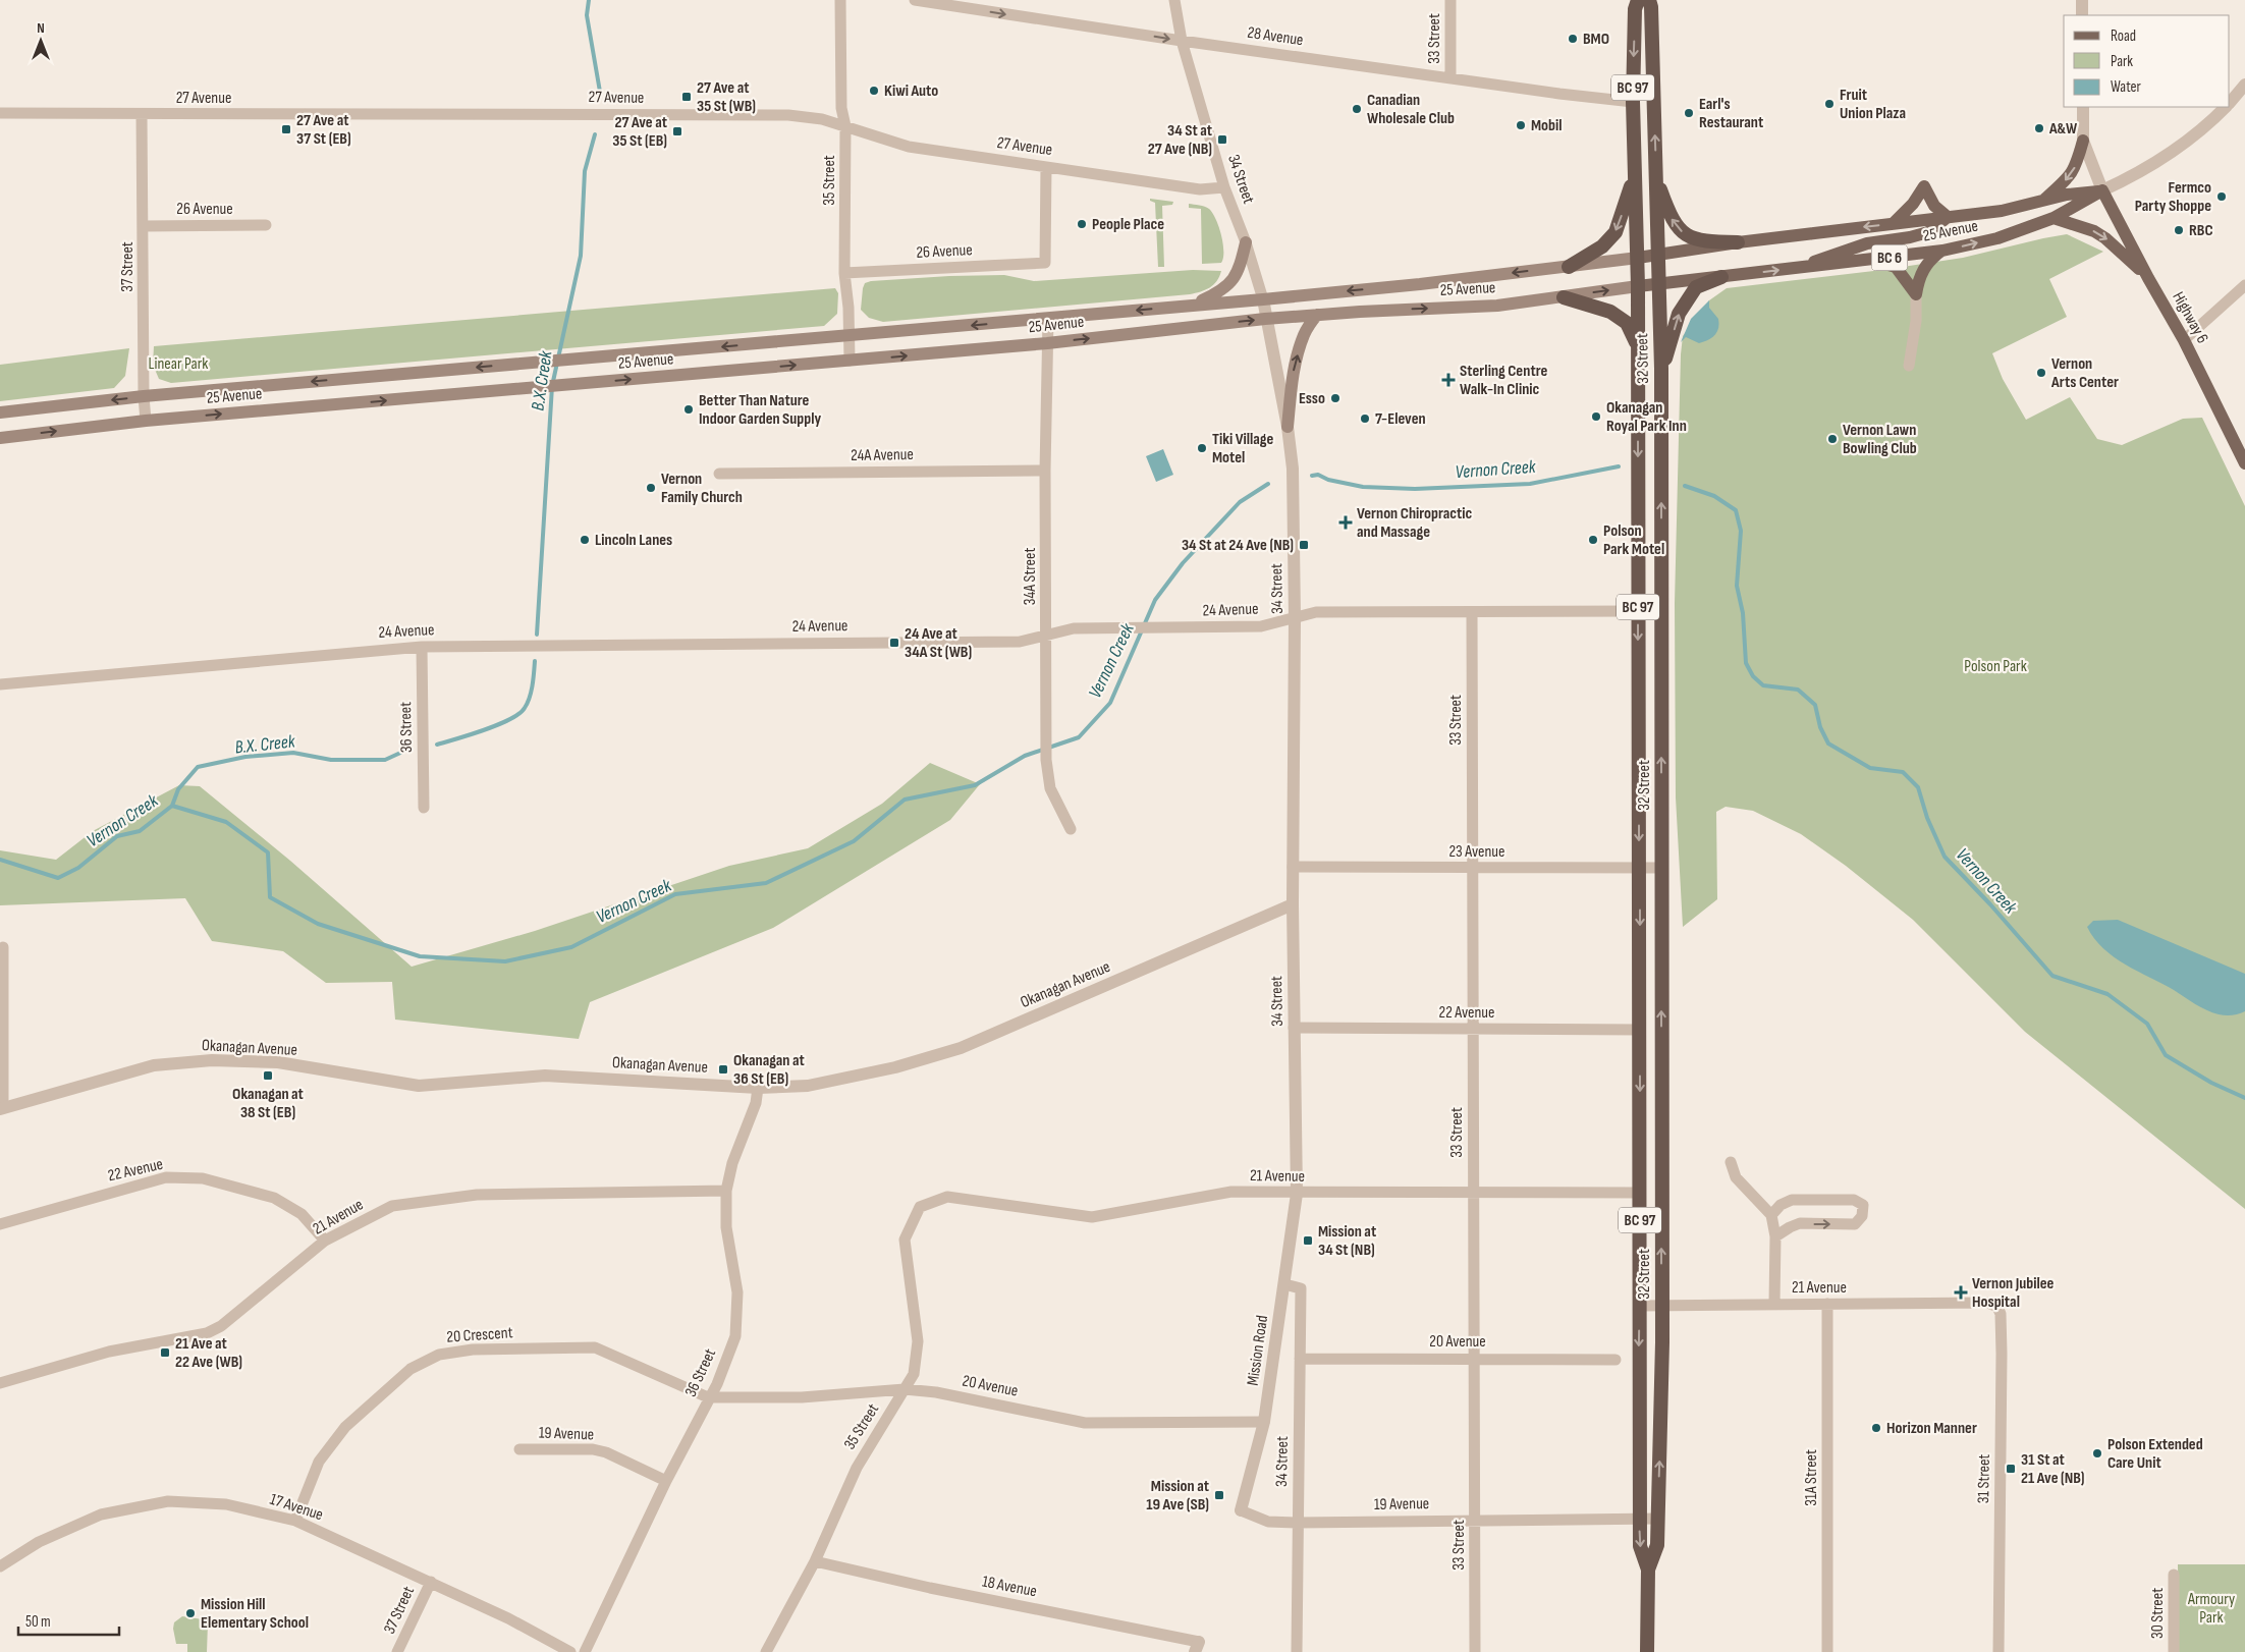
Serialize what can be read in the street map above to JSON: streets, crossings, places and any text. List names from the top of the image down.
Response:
{
  "streets": {
    "highway": ["BC 97", "32 Street"],
    "main road": ["25 Avenue", "BC 6", "Highway 6"],
    "street": [
      "28 Avenue",
      "33 Street",
      "27 Avenue",
      "34 Street",
      "35 Street",
      "26 Avenue",
      "37 Street",
      "24A Avenue",
      "34A Street",
      "24 Avenue",
      "36 Street",
      "23 Avenue",
      "Okanagan Avenue",
      "22 Avenue",
      "21 Avenue",
      "20 Crescent",
      "20 Avenue",
      "Mission Road",
      "19 Avenue",
      "31A Street",
      "31 Street",
      "17 Avenue",
      "18 Avenue",
      "30 Street"
    ]
  },
  "crossings": [
    ["28 Avenue", "33 Street"],
    ["28 Avenue", "34 Street"],
    ["28 Avenue", "32 Street"],
    ["33 Street", "24 Avenue"],
    ["33 Street", "23 Avenue"],
    ["33 Street", "22 Avenue"],
    ["33 Street", "21 Avenue"],
    ["33 Street", "20 Avenue"],
    ["33 Street", "19 Avenue"],
    ["27 Avenue", "34 Street"],
    ["27 Avenue", "35 Street"],
    ["27 Avenue", "26 Avenue"],
    ["27 Avenue", "37 Street"],
    ["34 Street", "25 Avenue"],
    ["34 Street", "24 Avenue"],
    ["34 Street", "23 Avenue"],
    ["34 Street", "Okanagan Avenue"],
    ["34 Street", "22 Avenue"],
    ["34 Street", "21 Avenue"],
    ["34 Street", "20 Avenue"],
    ["34 Street", "Mission Road"],
    ["34 Street", "19 Avenue"],
    ["35 Street", "26 Avenue"],
    ["35 Street", "25 Avenue"],
    ["35 Street", "21 Avenue"],
    ["35 Street", "20 Avenue"],
    ["35 Street", "18 Avenue"],
    ["26 Avenue", "37 Street"],
    ["25 Avenue", "37 Street"],
    ["25 Avenue", "Highway 6"],
    ["25 Avenue", "32 Street"],
    ["25 Avenue", "34A Street"],
    ["37 Street", "17 Avenue"],
    ["32 Street", "24 Avenue"],
    ["32 Street", "23 Avenue"],
    ["32 Street", "22 Avenue"],
    ["32 Street", "21 Avenue"],
    ["32 Street", "19 Avenue"],
    ["24A Avenue", "34A Street"],
    ["34A Street", "24 Avenue"],
    ["24 Avenue", "36 Street"],
    ["36 Street", "Okanagan Avenue"],
    ["36 Street", "21 Avenue"],
    ["36 Street", "20 Crescent"],
    ["36 Street", "20 Avenue"],
    ["36 Street", "19 Avenue"],
    ["22 Avenue", "21 Avenue"],
    ["21 Avenue", "Mission Road"],
    ["21 Avenue", "31A Street"],
    ["21 Avenue", "31 Street"],
    ["20 Crescent", "20 Avenue"],
    ["20 Crescent", "17 Avenue"],
    ["20 Avenue", "Mission Road"],
    ["Mission Road", "19 Avenue"]
  ],
  "one_way": ["28 Avenue"],
  "water": ["B.X. Creek", "Vernon Creek"],
  "parks": ["Linear Park", "Polson Park", "Armoury Park"],
  "places": {
    "other": [
      "BMO",
      "Kiwi Auto",
      "Fruit Union Plaza",
      "Canadian Wholesale Club",
      "Earl's Restaurant",
      "Mobil",
      "A&W",
      "Fermco Party Shoppe",
      "People Place",
      "RBC",
      "Vernon Arts Center",
      "Esso",
      "Better Than Nature Indoor Garden Supply",
      "Okanagan Royal Park Inn",
      "7-Eleven",
      "Vernon Lawn Bowling Club",
      "Tiki Village Motel",
      "Vernon Family Church",
      "Lincoln Lanes",
      "Polson Park Motel",
      "Horizon Manner",
      "Polson Extended Care Unit",
      "Mission Hill Elementary School"
    ],
    "transit": [
      "27 Ave at 35 St (WB)",
      "27 Ave at 37 St (EB)",
      "27 Ave at 35 St (EB)",
      "34 St at 27 Ave (NB)",
      "34 St at 24 Ave (NB)",
      "24 Ave at 34A St (WB)",
      "Okanagan at 36 St (EB)",
      "Okanagan at 38 St (EB)",
      "Mission at 34 St (NB)",
      "21 Ave at 22 Ave (WB)",
      "31 St at 21 Ave (NB)",
      "Mission at 19 Ave (SB)"
    ],
    "health": ["Sterling Centre Walk-In Clinic", "Vernon Chiropractic and Massage", "Vernon Jubilee Hospital"]
  },
  "legend": ["Road", "Park", "Water"],
  "scale_bar": "50 m",
  "north": "top"
}
